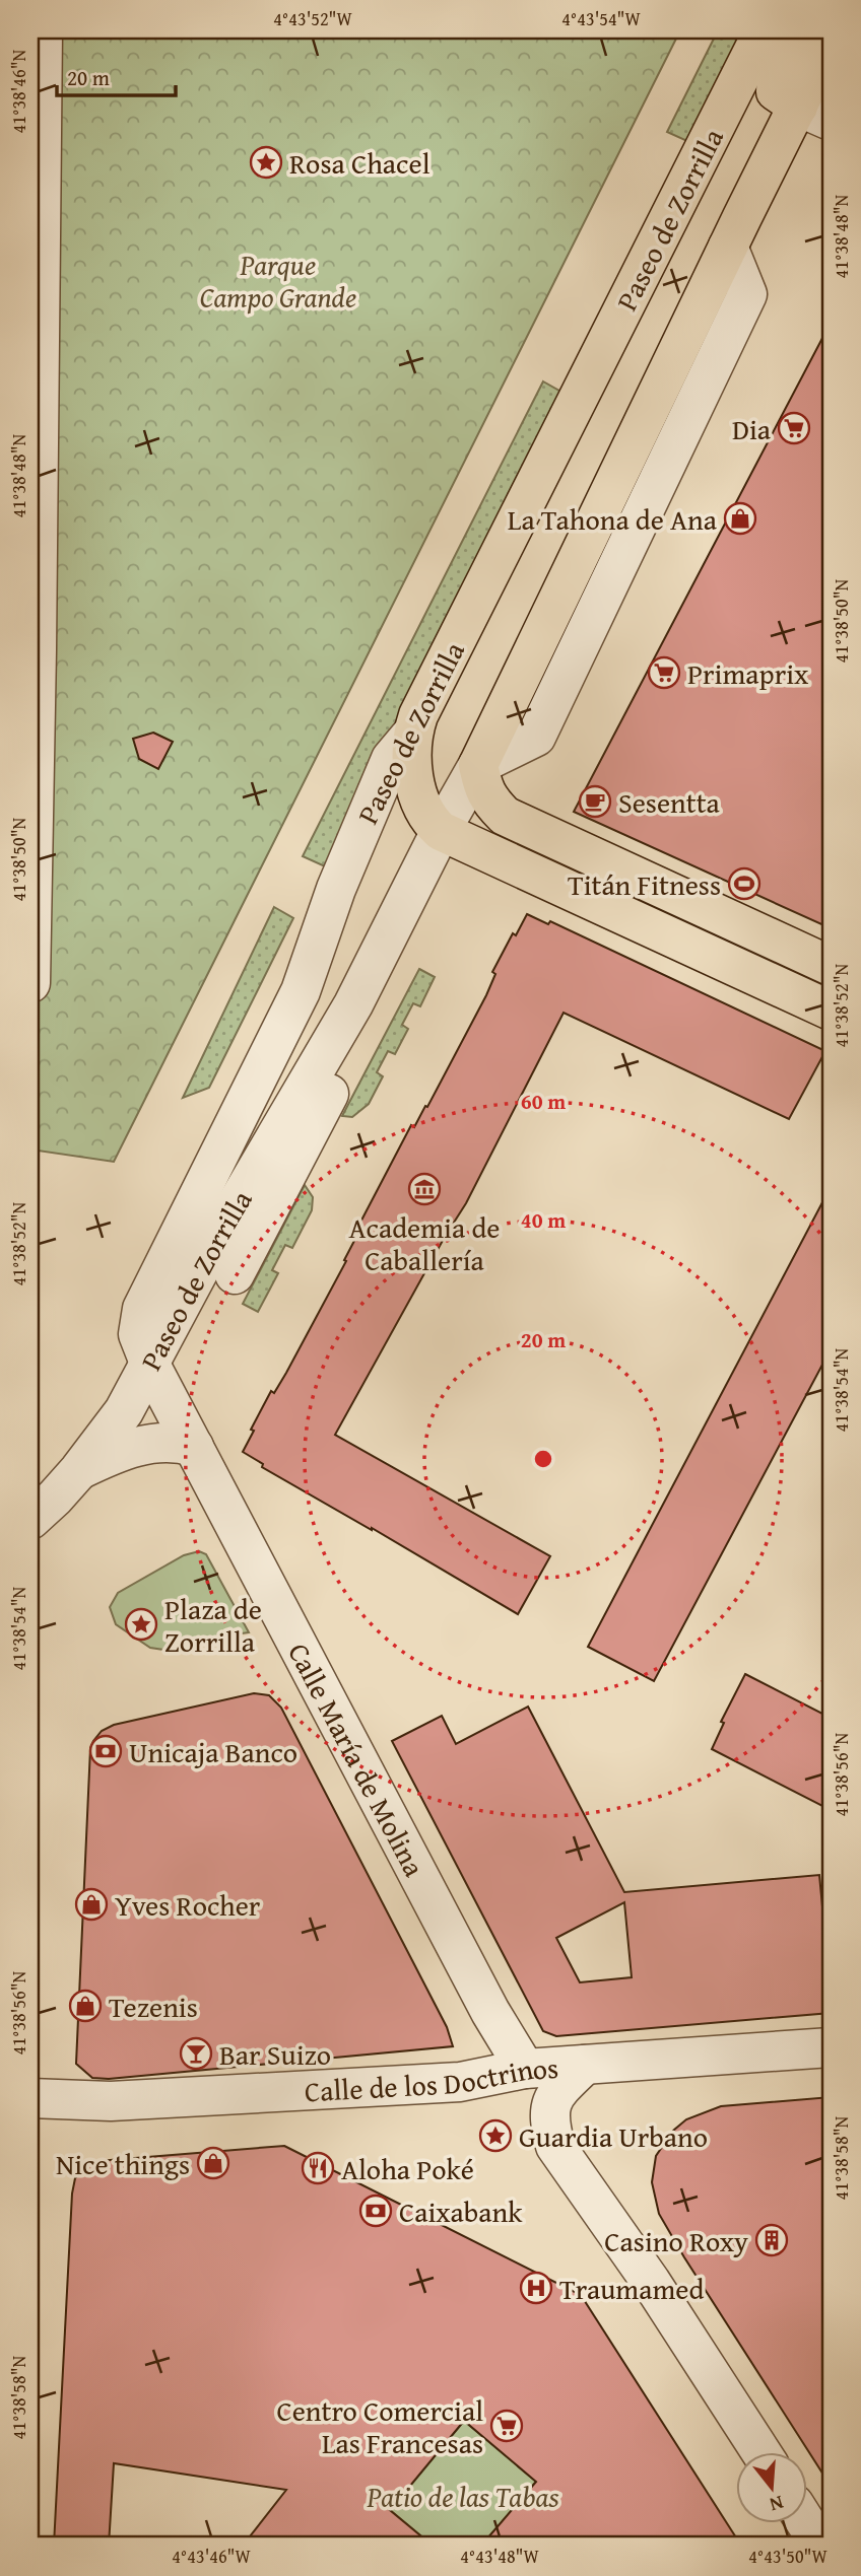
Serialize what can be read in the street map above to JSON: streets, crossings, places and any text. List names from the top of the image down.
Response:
{
  "streets": {
    "main road": ["Paseo de Zorrilla"],
    "street": ["Calle María de Molina", "Calle de los Doctrinos"]
  },
  "crossings": [
    ["Paseo de Zorrilla", "Calle María de Molina"],
    ["Calle María de Molina", "Calle de los Doctrinos"]
  ],
  "parks": ["Parque Campo Grande", "Patio de las Tabas"],
  "places": {
    "place": ["Rosa Chacel", "Plaza de Zorrilla", "Guardia Urbano"],
    "supermarket": ["Dia", "Primaprix", "Centro Comercial Las Francesas"],
    "shop": [
      "La Tahona de Ana",
      "Yves Rocher",
      "Tezenis",
      "Nice things"
    ],
    "cafe": ["Sesentta"],
    "sports": ["Titán Fitness"],
    "museum": ["Academia de Caballería"],
    "bank": ["Unicaja Banco", "Caixabank"],
    "bar": ["Bar Suizo"],
    "restaurant": ["Aloha Poké"],
    "building": ["Casino Roxy"],
    "hospital": ["Traumamed"]
  },
  "scale_bar": "20 m",
  "north": "bottom",
  "coordinates": [
    "4°43'52\"W",
    "4°43'54\"W",
    "41°38'46\"N",
    "41°38'48\"N",
    "41°38'50\"N",
    "41°38'52\"N",
    "41°38'54\"N",
    "41°38'56\"N",
    "41°38'58\"N",
    "4°43'46\"W",
    "4°43'48\"W",
    "4°43'50\"W"
  ],
  "rings": ["60 m", "40 m", "20 m"]
}
